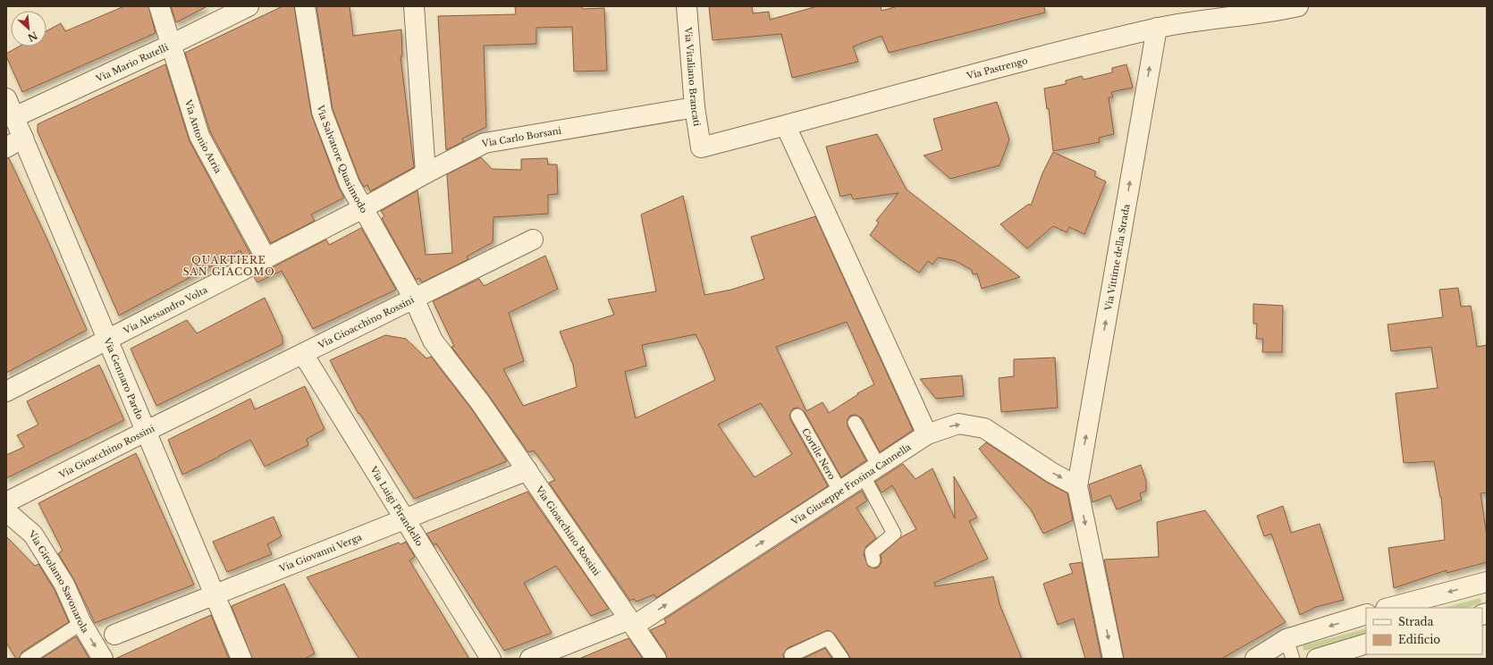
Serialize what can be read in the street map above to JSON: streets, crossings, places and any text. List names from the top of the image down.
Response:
{
  "streets": {
    "street": [
      "Via Mario Rutelli",
      "Via Pastrengo",
      "Via Vitaliano Brancati",
      "Via Antonio Atria",
      "Via Carlo Borsani",
      "Via Salvatore Quasimodo",
      "Via Vittime della Strada",
      "Via Alessandro Volta",
      "Via Gioacchino Rossini",
      "Via Gennaro Pardo",
      "Via Giuseppe Frosina Cannella",
      "Via Luigi Pirandello",
      "Via Giovanni Verga",
      "Via Girolamo Savonarola"
    ],
    "lane": ["Cortile Nero"]
  },
  "crossings": [
    ["Via Mario Rutelli", "Via Antonio Atria"],
    ["Via Mario Rutelli", "Via Gennaro Pardo"],
    ["Via Pastrengo", "Via Vitaliano Brancati"],
    ["Via Pastrengo", "Via Vittime della Strada"],
    ["Via Vitaliano Brancati", "Via Carlo Borsani"],
    ["Via Antonio Atria", "Via Alessandro Volta"],
    ["Via Carlo Borsani", "Via Salvatore Quasimodo"],
    ["Via Carlo Borsani", "Via Alessandro Volta"],
    ["Via Salvatore Quasimodo", "Via Alessandro Volta"],
    ["Via Salvatore Quasimodo", "Via Gioacchino Rossini"],
    ["Via Vittime della Strada", "Via Giuseppe Frosina Cannella"],
    ["Via Alessandro Volta", "Via Gennaro Pardo"],
    ["Via Gioacchino Rossini", "Via Gennaro Pardo"],
    ["Via Gioacchino Rossini", "Via Giuseppe Frosina Cannella"],
    ["Via Gioacchino Rossini", "Via Luigi Pirandello"],
    ["Via Gioacchino Rossini", "Via Giovanni Verga"],
    ["Via Gennaro Pardo", "Via Giovanni Verga"],
    ["Cortile Nero", "Via Giuseppe Frosina Cannella"],
    ["Via Luigi Pirandello", "Via Giovanni Verga"]
  ],
  "one_way": ["Via Vittime della Strada", "Via Giuseppe Frosina Cannella"],
  "districts": ["QUARTIERE SAN GIACOMO"],
  "legend": ["Strada", "Edificio"],
  "north": "bottom right"
}
